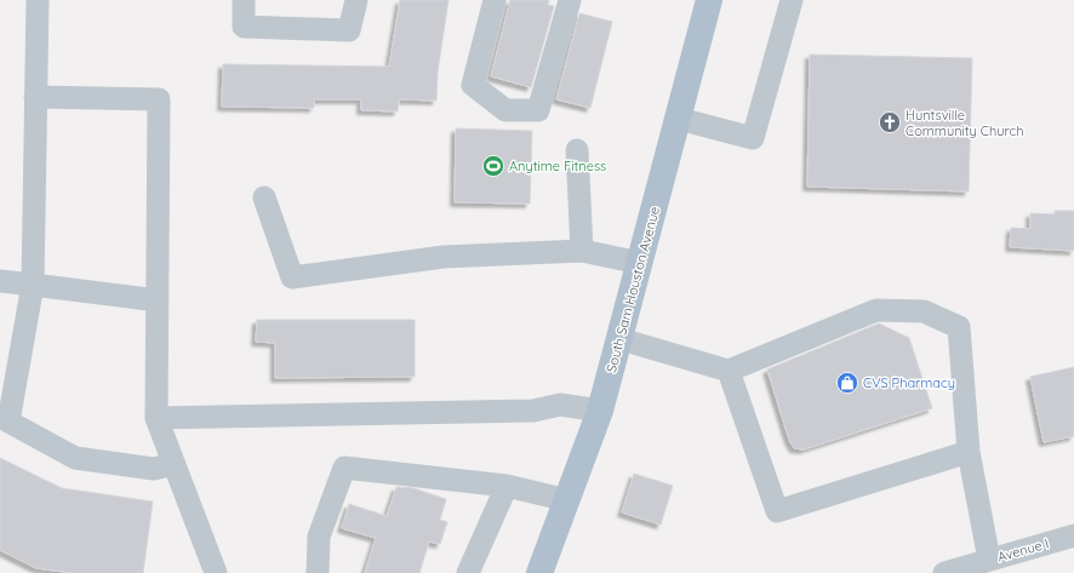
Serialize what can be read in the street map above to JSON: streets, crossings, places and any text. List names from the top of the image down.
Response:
{
  "streets": {
    "main road": ["South Sam Houston Avenue"],
    "street": ["Avenue I"]
  },
  "places": {
    "church": ["Huntsville Community Church"],
    "sports": ["Anytime Fitness"],
    "shop": ["CVS Pharmacy"]
  }
}
